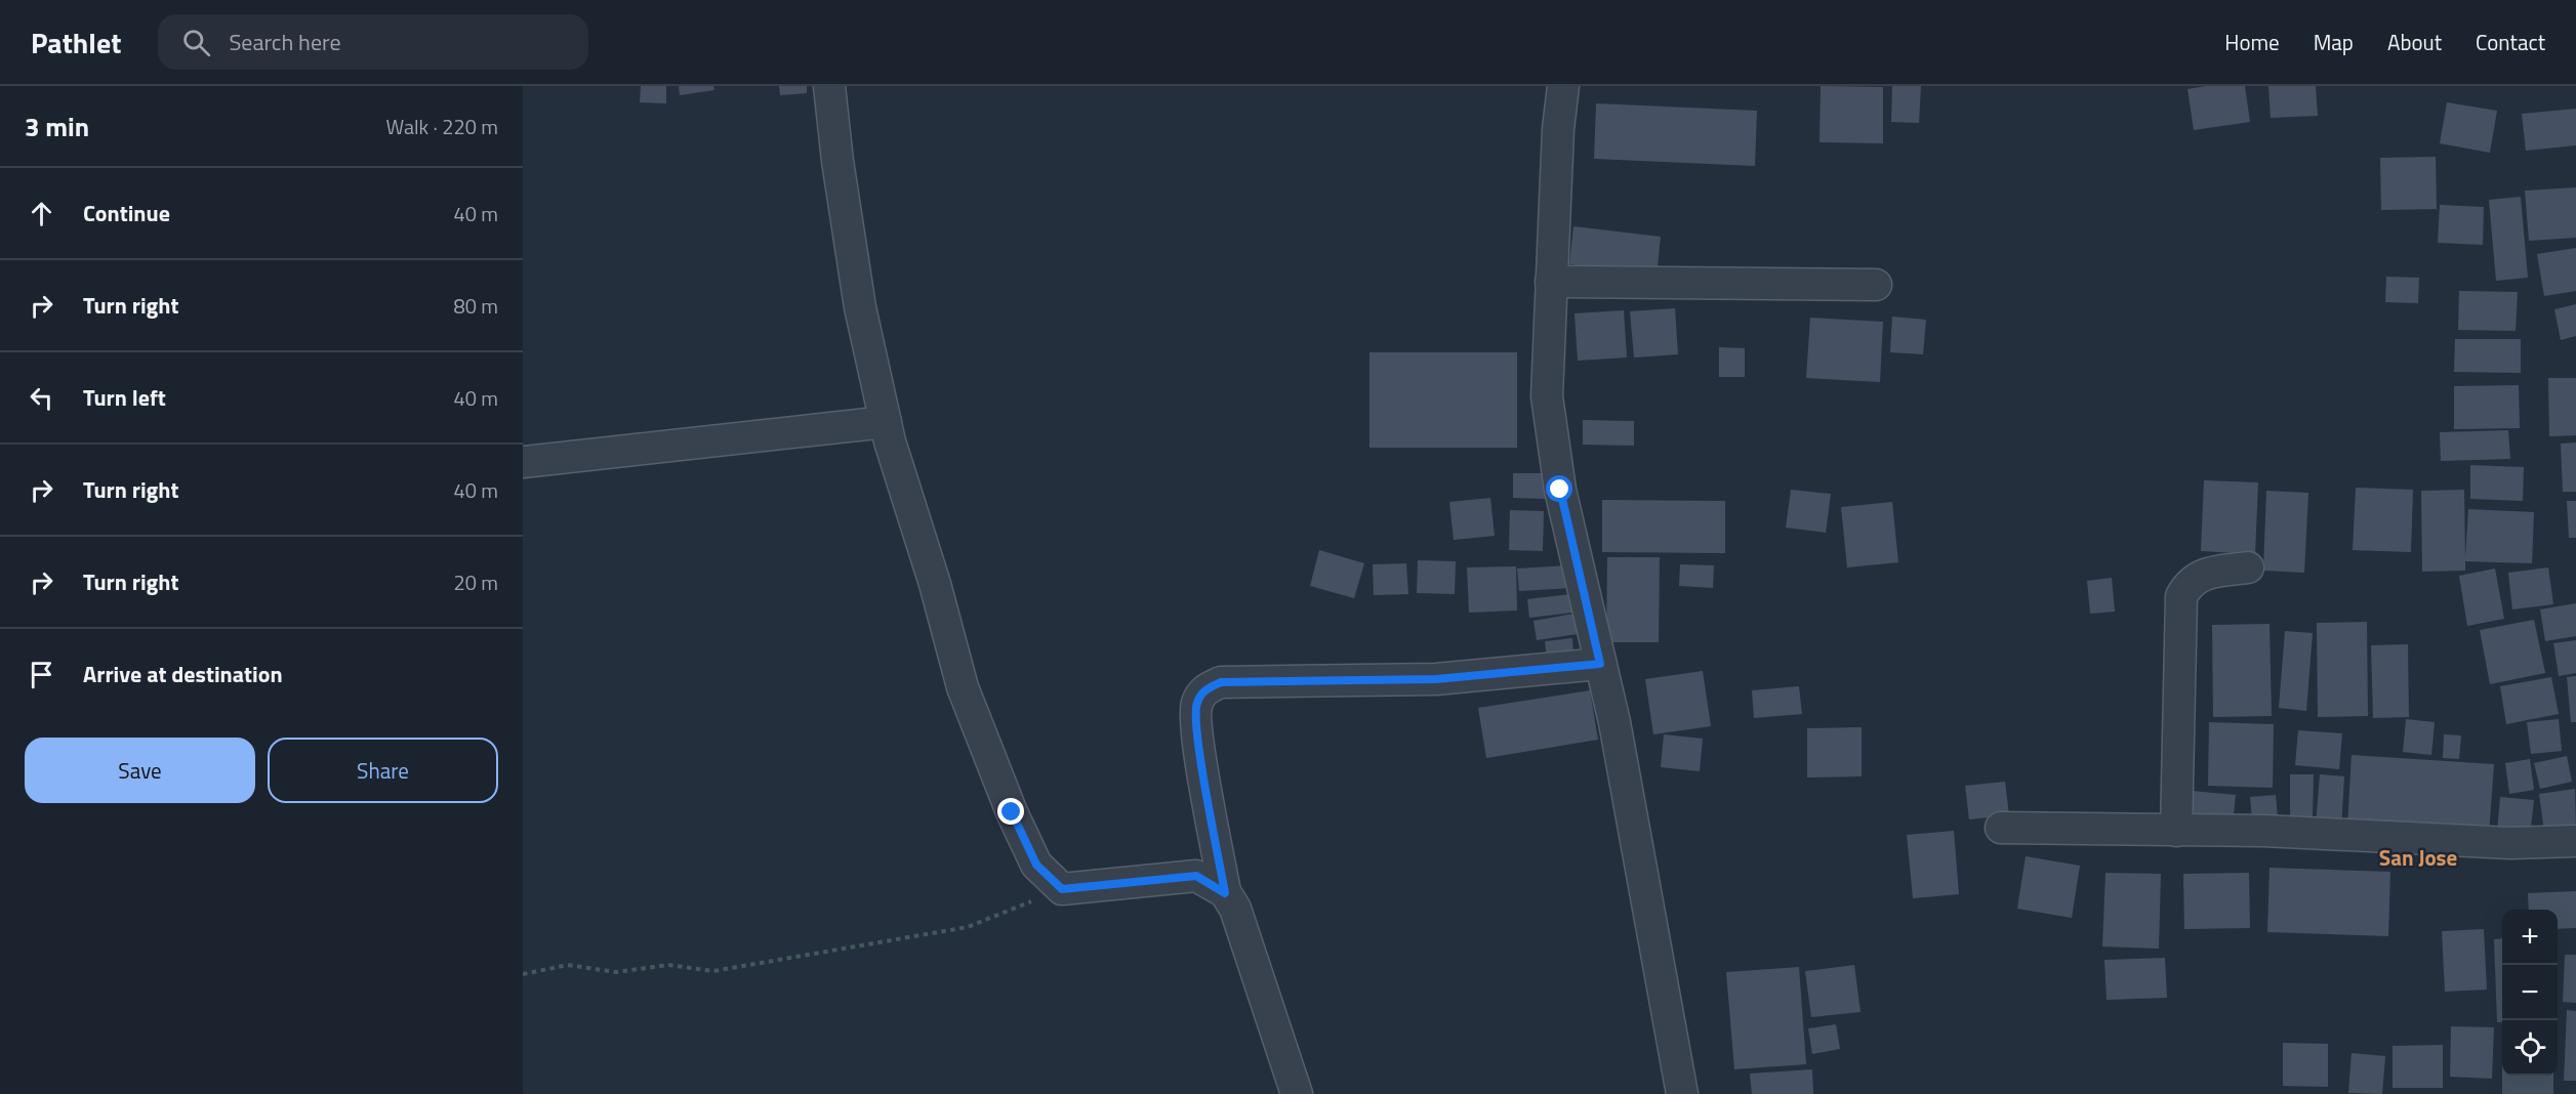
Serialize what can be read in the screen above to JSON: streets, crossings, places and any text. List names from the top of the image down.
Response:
{
  "districts": ["San Jose"],
  "page": {
    "header": "Pathlet",
    "search": "Search here",
    "nav": [
      "Home",
      "Map",
      "About",
      "Contact"
    ],
    "heading": ["3 min", "Walk · 220 m"],
    "list": [
      ["Continue", "40 m"],
      ["Turn right", "80 m"],
      ["Turn left", "40 m"],
      ["Turn right", "40 m"],
      ["Turn right", "20 m"],
      "Arrive at destination"
    ],
    "buttons": ["Save", "Share"],
    "map_buttons": ["+", "−"]
  }
}
